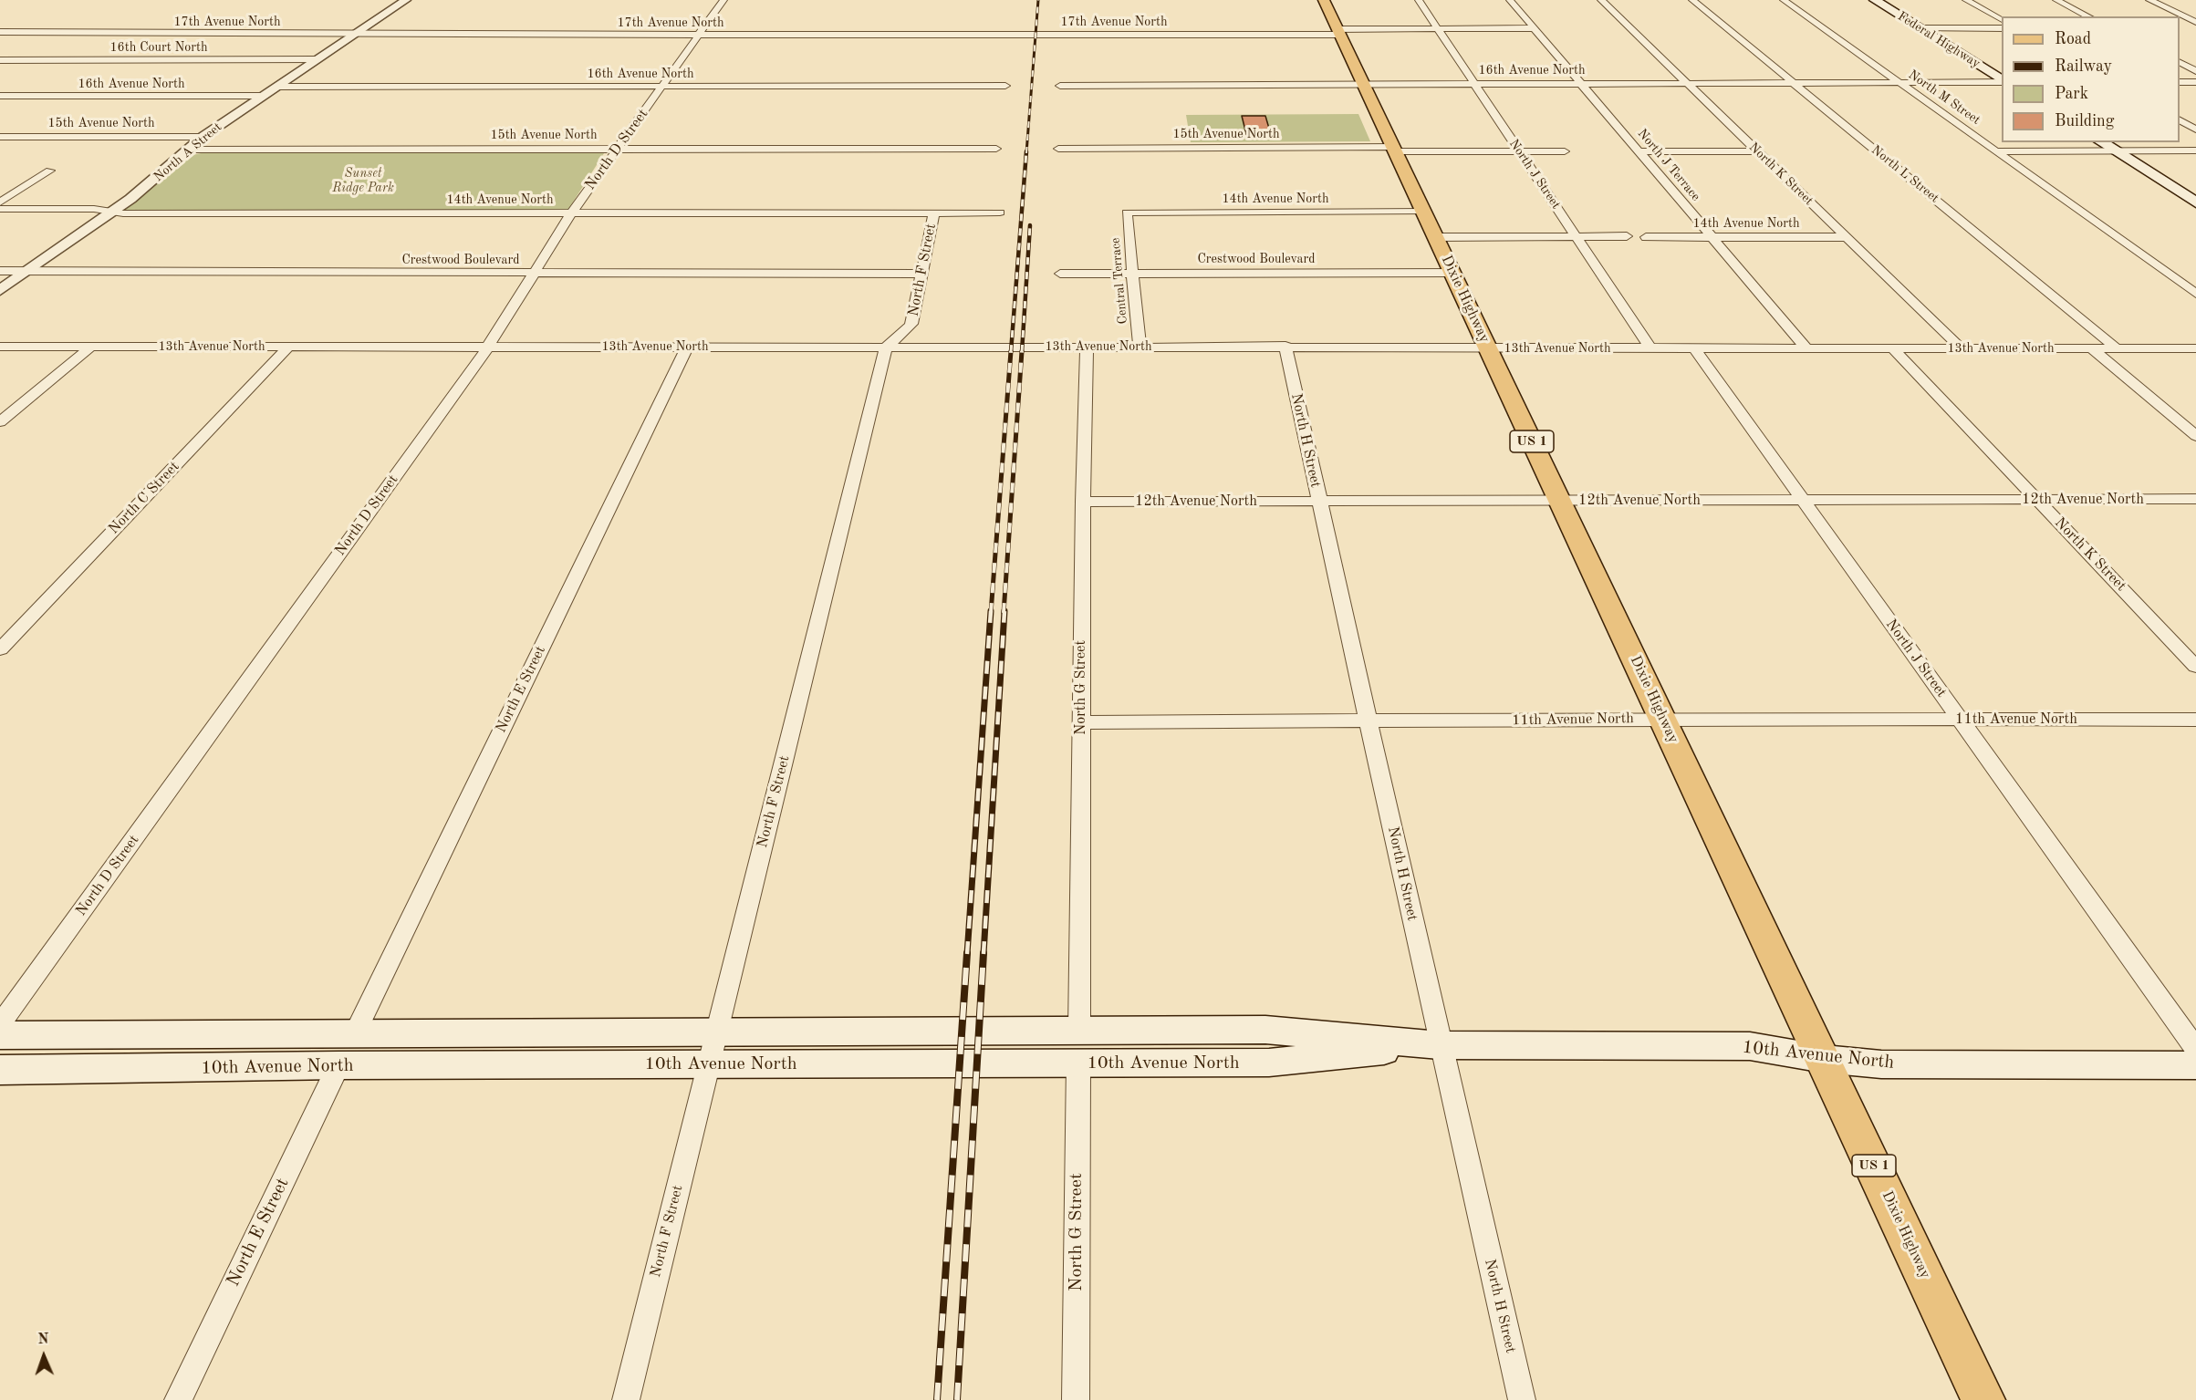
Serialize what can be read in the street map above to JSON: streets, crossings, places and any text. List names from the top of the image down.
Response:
{
  "streets": {
    "main road": [
      "Federal Highway",
      "Dixie Highway",
      "US 1",
      "10th Avenue North"
    ],
    "street": [
      "17th Avenue North",
      "16th Court North",
      "16th Avenue North",
      "North M Street",
      "15th Avenue North",
      "North D Street",
      "North A Street",
      "North J Terrace",
      "North J Street",
      "North K Street",
      "North L Street",
      "14th Avenue North",
      "Crestwood Boulevard",
      "North F Street",
      "Central Terrace",
      "13th Avenue North",
      "North H Street",
      "North C Street",
      "12th Avenue North",
      "North G Street",
      "North E Street",
      "11th Avenue North"
    ]
  },
  "crossings": [
    ["17th Avenue North", "North D Street"],
    ["17th Avenue North", "North A Street"],
    ["17th Avenue North", "North J Terrace"],
    ["17th Avenue North", "North J Street"],
    ["17th Avenue North", "Dixie Highway"],
    ["16th Court North", "North A Street"],
    ["16th Avenue North", "North M Street"],
    ["16th Avenue North", "North D Street"],
    ["16th Avenue North", "North A Street"],
    ["16th Avenue North", "North J Terrace"],
    ["16th Avenue North", "North J Street"],
    ["16th Avenue North", "North K Street"],
    ["16th Avenue North", "North L Street"],
    ["16th Avenue North", "Dixie Highway"],
    ["15th Avenue North", "North D Street"],
    ["15th Avenue North", "North A Street"],
    ["15th Avenue North", "North J Street"],
    ["15th Avenue North", "Dixie Highway"],
    ["North D Street", "14th Avenue North"],
    ["North D Street", "Crestwood Boulevard"],
    ["North D Street", "13th Avenue North"],
    ["North A Street", "14th Avenue North"],
    ["North A Street", "Crestwood Boulevard"],
    ["North J Terrace", "14th Avenue North"],
    ["North J Terrace", "13th Avenue North"],
    ["North J Street", "13th Avenue North"],
    ["North J Street", "12th Avenue North"],
    ["North J Street", "11th Avenue North"],
    ["North K Street", "14th Avenue North"],
    ["North K Street", "13th Avenue North"],
    ["North K Street", "12th Avenue North"],
    ["North L Street", "13th Avenue North"],
    ["14th Avenue North", "North F Street"],
    ["14th Avenue North", "Central Terrace"],
    ["14th Avenue North", "Dixie Highway"],
    ["Crestwood Boulevard", "North F Street"],
    ["Crestwood Boulevard", "Central Terrace"],
    ["Crestwood Boulevard", "Dixie Highway"],
    ["North F Street", "13th Avenue North"],
    ["North F Street", "10th Avenue North"],
    ["Central Terrace", "13th Avenue North"],
    ["Dixie Highway", "13th Avenue North"],
    ["Dixie Highway", "12th Avenue North"],
    ["Dixie Highway", "11th Avenue North"],
    ["Dixie Highway", "10th Avenue North"],
    ["13th Avenue North", "North H Street"],
    ["13th Avenue North", "North C Street"],
    ["13th Avenue North", "North G Street"],
    ["13th Avenue North", "North E Street"],
    ["North H Street", "12th Avenue North"],
    ["North H Street", "11th Avenue North"],
    ["North H Street", "10th Avenue North"],
    ["12th Avenue North", "North G Street"],
    ["North G Street", "11th Avenue North"],
    ["North G Street", "10th Avenue North"],
    ["North E Street", "10th Avenue North"]
  ],
  "parks": ["Sunset Ridge Park"],
  "legend": [
    "Road",
    "Railway",
    "Park",
    "Building"
  ],
  "north": "top"
}
